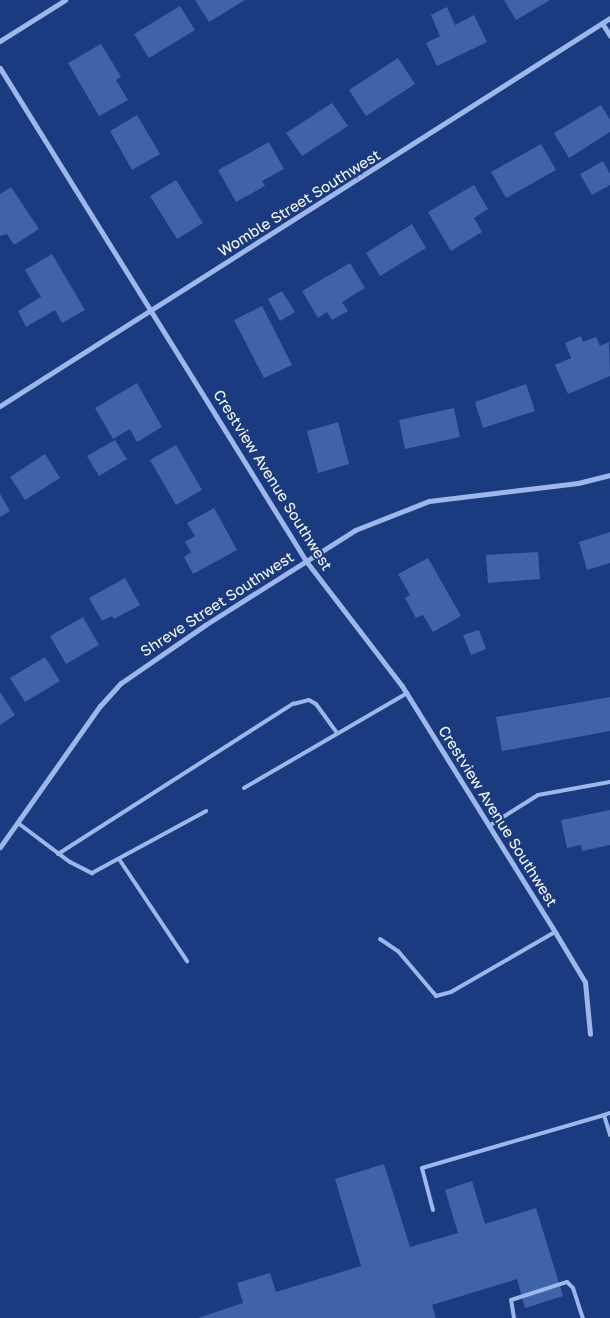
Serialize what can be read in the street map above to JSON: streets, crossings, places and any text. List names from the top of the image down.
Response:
{
  "streets": {
    "street": ["Womble Street Southwest", "Crestview Avenue Southwest", "Shreve Street Southwest"]
  },
  "crossings": [
    ["Womble Street Southwest", "Crestview Avenue Southwest"],
    ["Crestview Avenue Southwest", "Shreve Street Southwest"]
  ]
}
